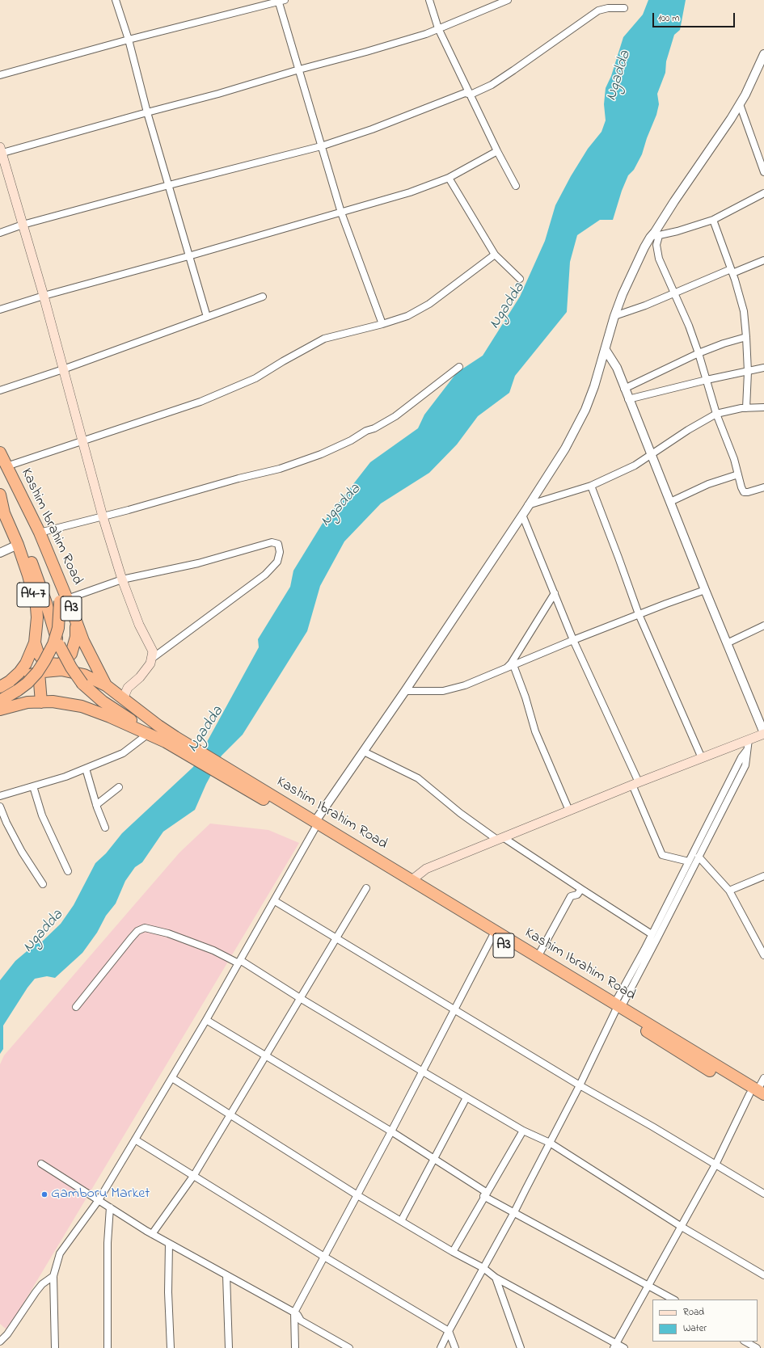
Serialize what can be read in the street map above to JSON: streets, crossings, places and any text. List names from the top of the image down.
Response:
{
  "streets": {
    "highway": ["Kashim Ibrahim Road", "A4-7", "A3"]
  },
  "crossings": [
    ["Kashim Ibrahim Road", "A4-7"],
    ["Kashim Ibrahim Road", "A3"],
    ["A4-7", "A3"]
  ],
  "water": ["Ngadda"],
  "places": ["Gamboru Market"],
  "legend": ["Road", "Water"],
  "scale_bar": "100 m"
}
